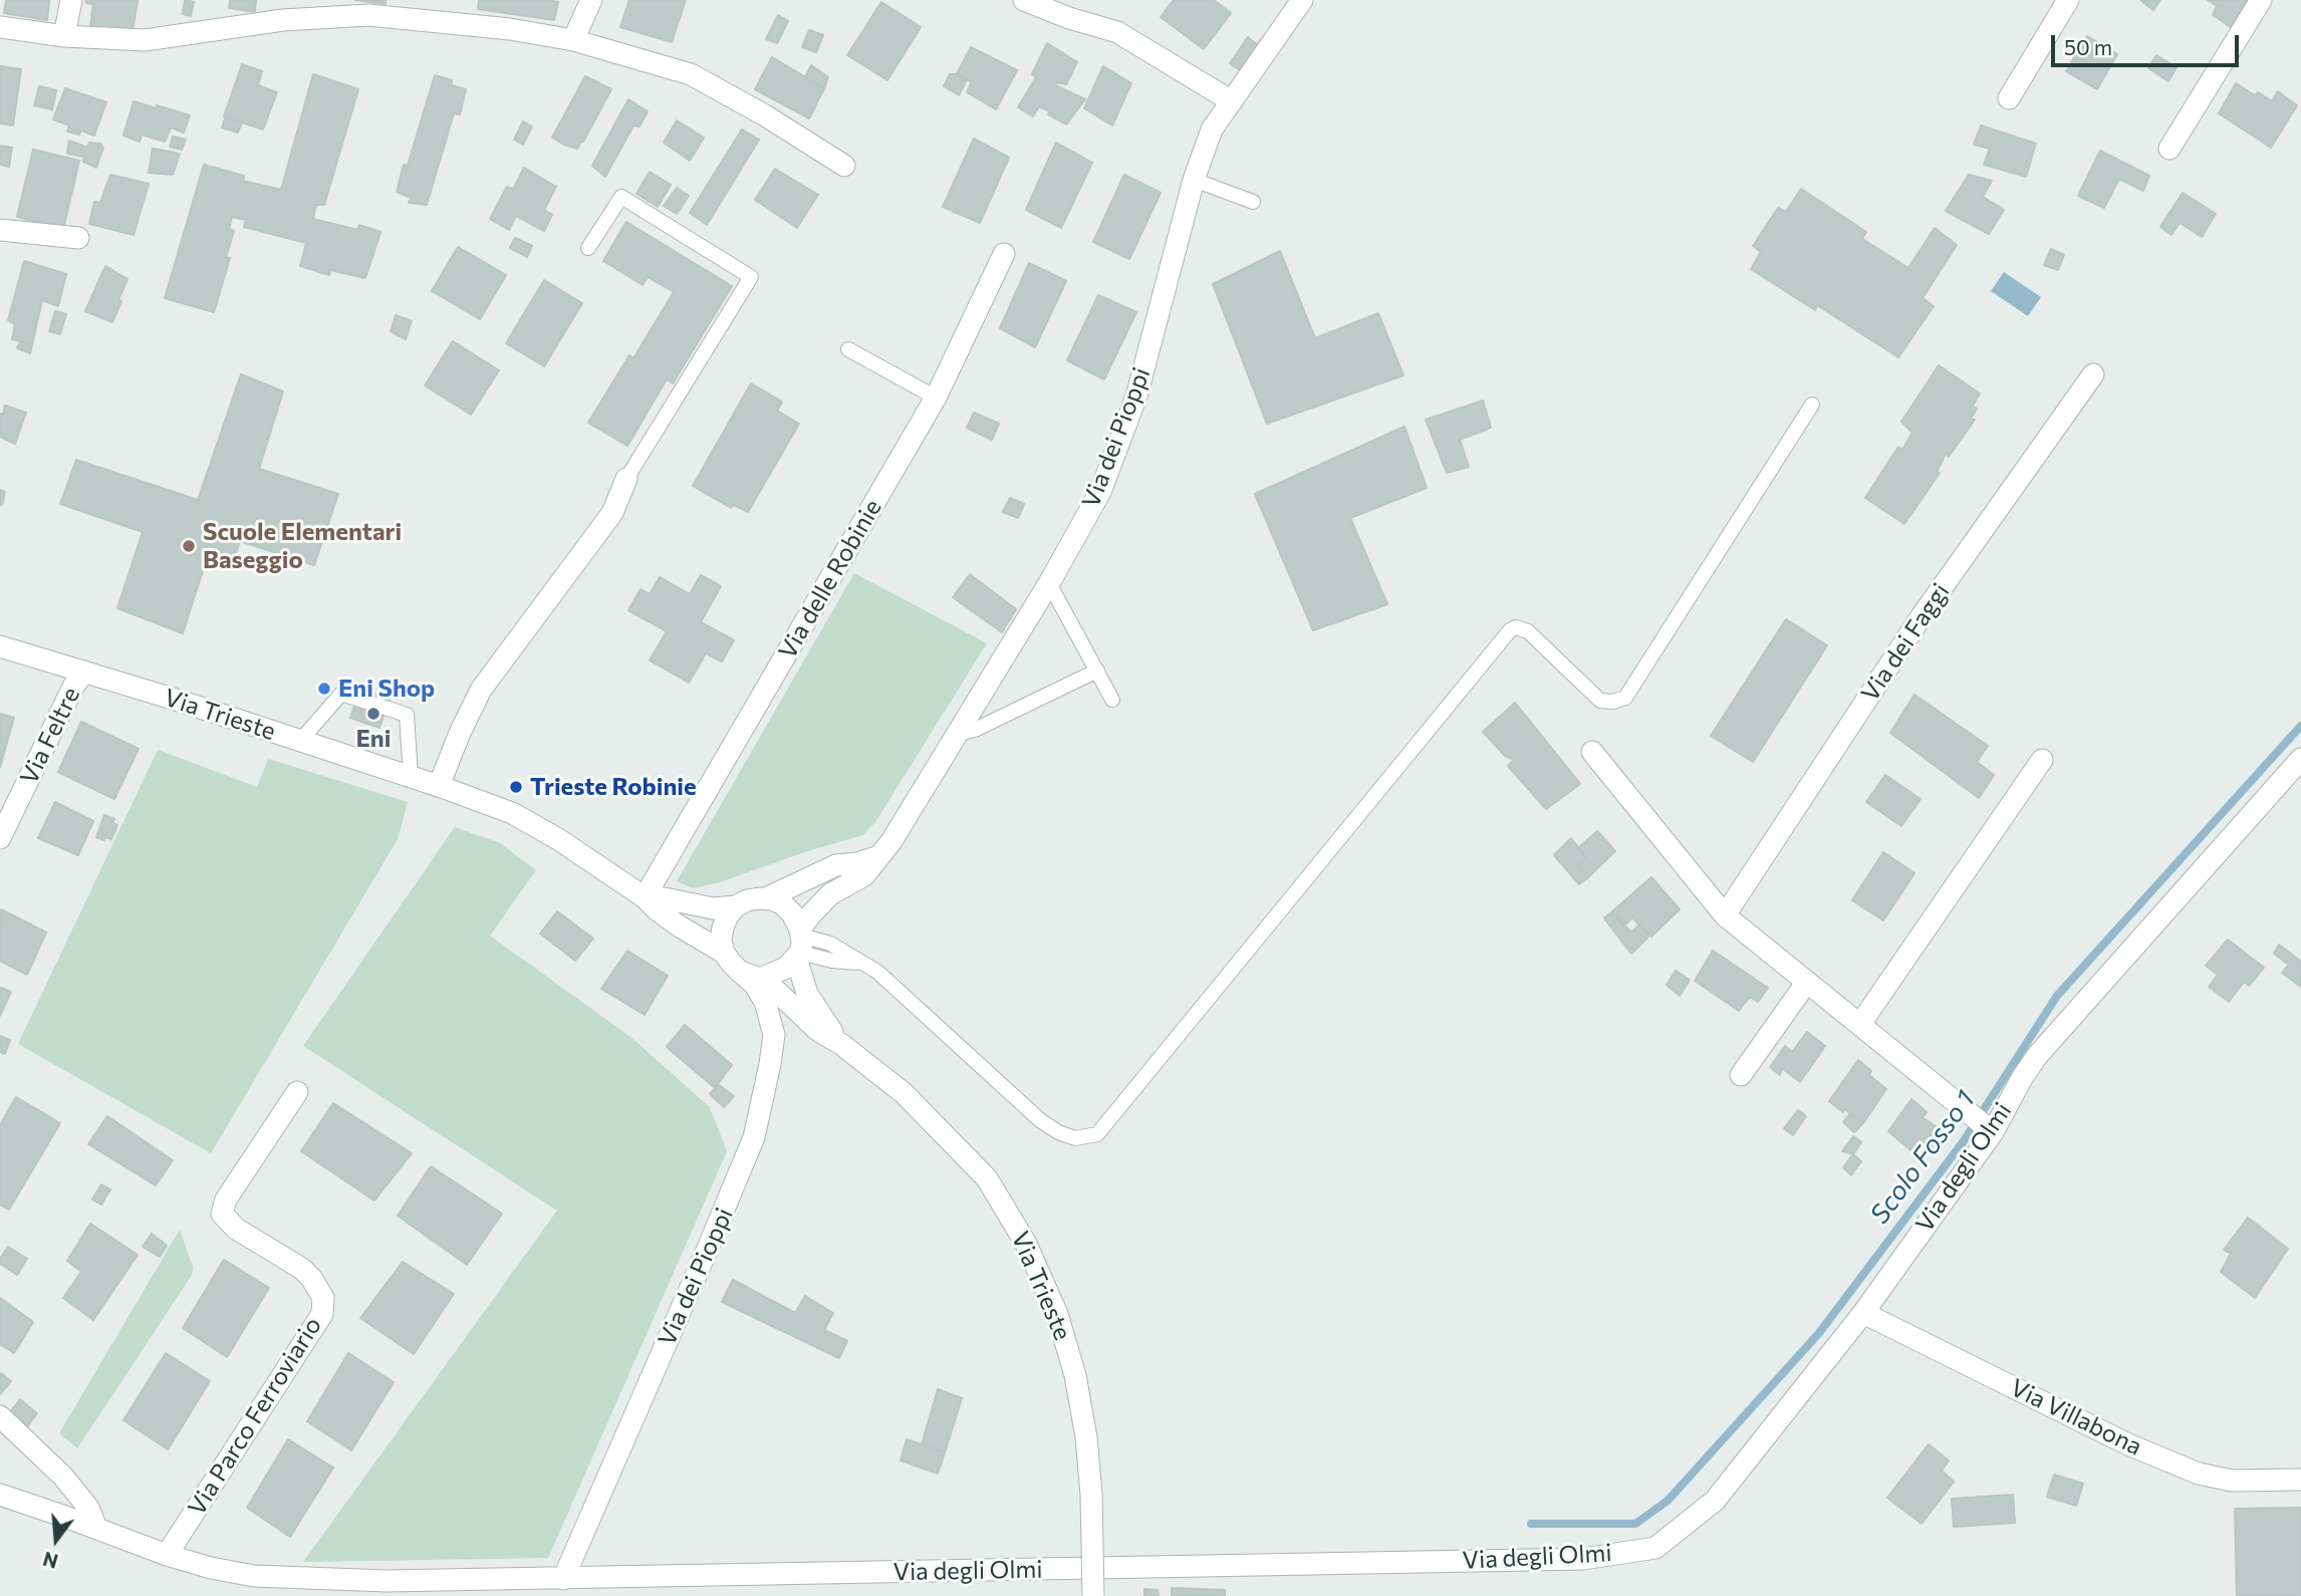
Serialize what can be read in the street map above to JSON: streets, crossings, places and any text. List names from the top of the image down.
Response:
{
  "streets": {
    "street": [
      "Via dei Pioppi",
      "Via delle Robinie",
      "Via dei Faggi",
      "Via Trieste",
      "Via Feltre",
      "Via degli Olmi",
      "Via Parco Ferroviario",
      "Via Villabona"
    ]
  },
  "crossings": [
    ["Via dei Pioppi", "Via Trieste"],
    ["Via dei Pioppi", "Via degli Olmi"],
    ["Via delle Robinie", "Via Trieste"],
    ["Via Trieste", "Via Feltre"],
    ["Via degli Olmi", "Via Villabona"]
  ],
  "water": ["Scolo Fosso 1"],
  "places": [
    "Scuole Elementari Baseggio",
    "Eni Shop",
    "Eni",
    "Trieste Robinie"
  ],
  "scale_bar": "50 m",
  "north": "bottom"
}
